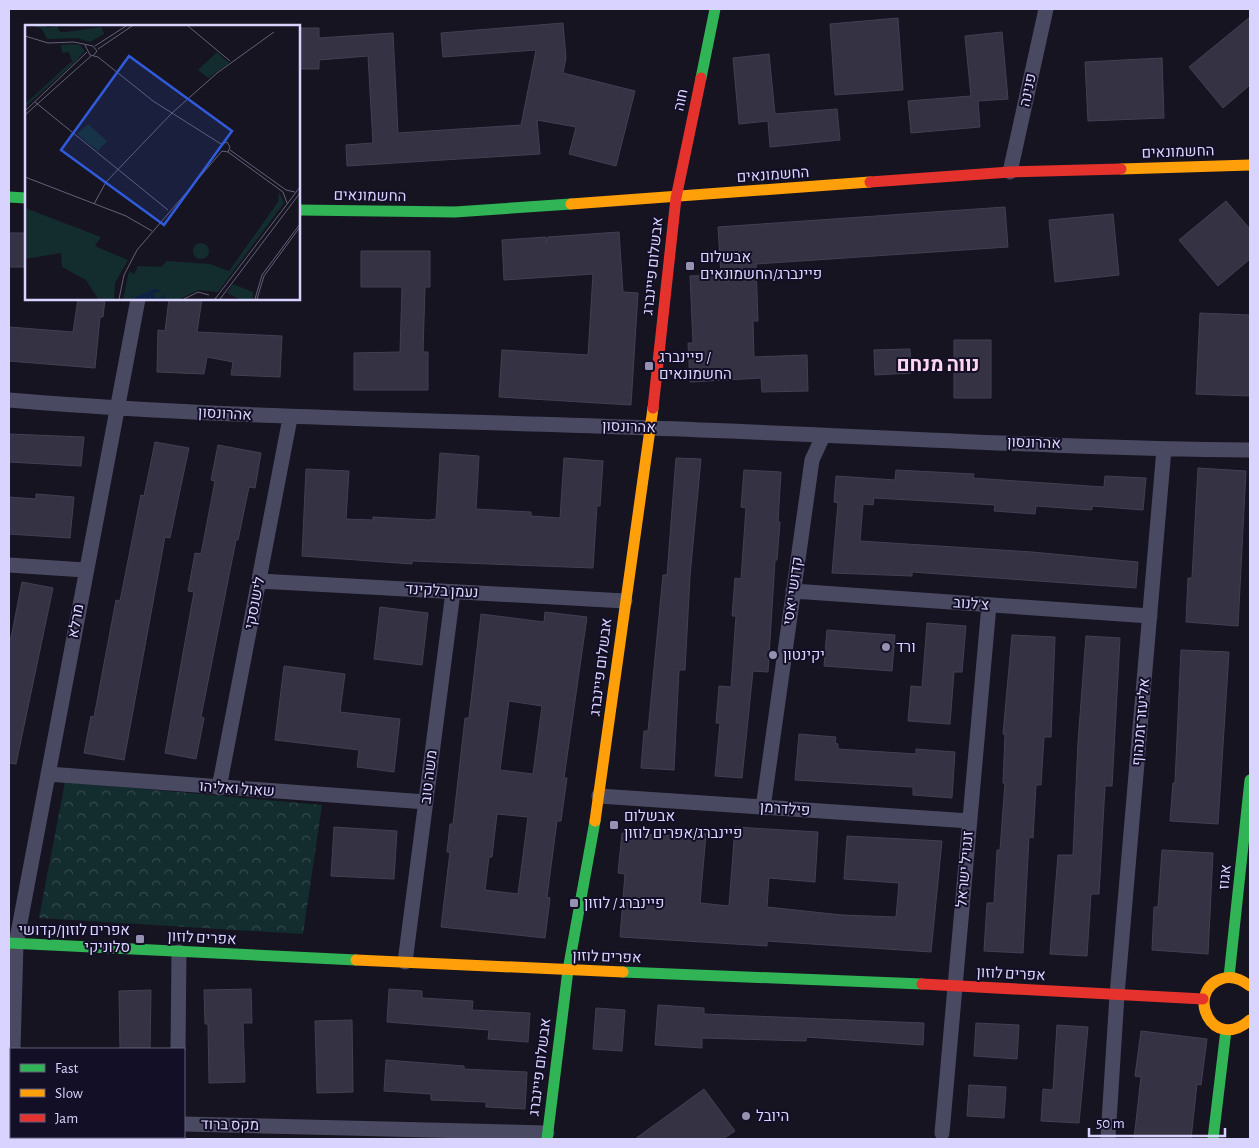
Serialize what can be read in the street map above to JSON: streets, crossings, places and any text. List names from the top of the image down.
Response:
{
  "streets": {
    "street": [
      "פנינה",
      "חוה",
      "החשמונאים",
      "אבשלום פיינברג",
      "אהרונסון",
      "נעמן בלקינד",
      "קדושי יאסי",
      "לישנסקי",
      "צ'לנוב",
      "מרלא",
      "אליעזר זמנהוף",
      "משה טוב",
      "שאול ואליהו",
      "פילדרמן",
      "זנגויל ישראל",
      "אגוז",
      "אפרים לוזון",
      "מקס ברוד"
    ]
  },
  "crossings": [
    ["פנינה", "החשמונאים"],
    ["חוה", "החשמונאים"],
    ["חוה", "אבשלום פיינברג"],
    ["החשמונאים", "אבשלום פיינברג"],
    ["אבשלום פיינברג", "אהרונסון"],
    ["אבשלום פיינברג", "נעמן בלקינד"],
    ["אבשלום פיינברג", "פילדרמן"],
    ["אבשלום פיינברג", "אפרים לוזון"],
    ["אבשלום פיינברג", "מקס ברוד"],
    ["אהרונסון", "קדושי יאסי"],
    ["אהרונסון", "לישנסקי"],
    ["אהרונסון", "מרלא"],
    ["אהרונסון", "אליעזר זמנהוף"],
    ["נעמן בלקינד", "לישנסקי"],
    ["נעמן בלקינד", "משה טוב"],
    ["קדושי יאסי", "צ'לנוב"],
    ["קדושי יאסי", "פילדרמן"],
    ["לישנסקי", "שאול ואליהו"],
    ["צ'לנוב", "אליעזר זמנהוף"],
    ["צ'לנוב", "זנגויל ישראל"],
    ["מרלא", "שאול ואליהו"],
    ["מרלא", "אפרים לוזון"],
    ["אליעזר זמנהוף", "אפרים לוזון"],
    ["משה טוב", "שאול ואליהו"],
    ["משה טוב", "אפרים לוזון"],
    ["פילדרמן", "זנגויל ישראל"],
    ["זנגויל ישראל", "אפרים לוזון"]
  ],
  "districts": ["נווה מנחם"],
  "places": {
    "transit": [
      "אבשלום פיינברג/החשמונאים",
      "פיינברג / החשמונאים",
      "אבשלום פיינברג/אפרים לוזון",
      "פיינברג / לוזון",
      "אפרים לוזון/קדושי סלוניקי"
    ],
    "other": ["ורד", "יקינטון", "היובל"]
  },
  "legend": ["Fast", "Slow", "Jam"],
  "scale_bar": "50 m"
}
